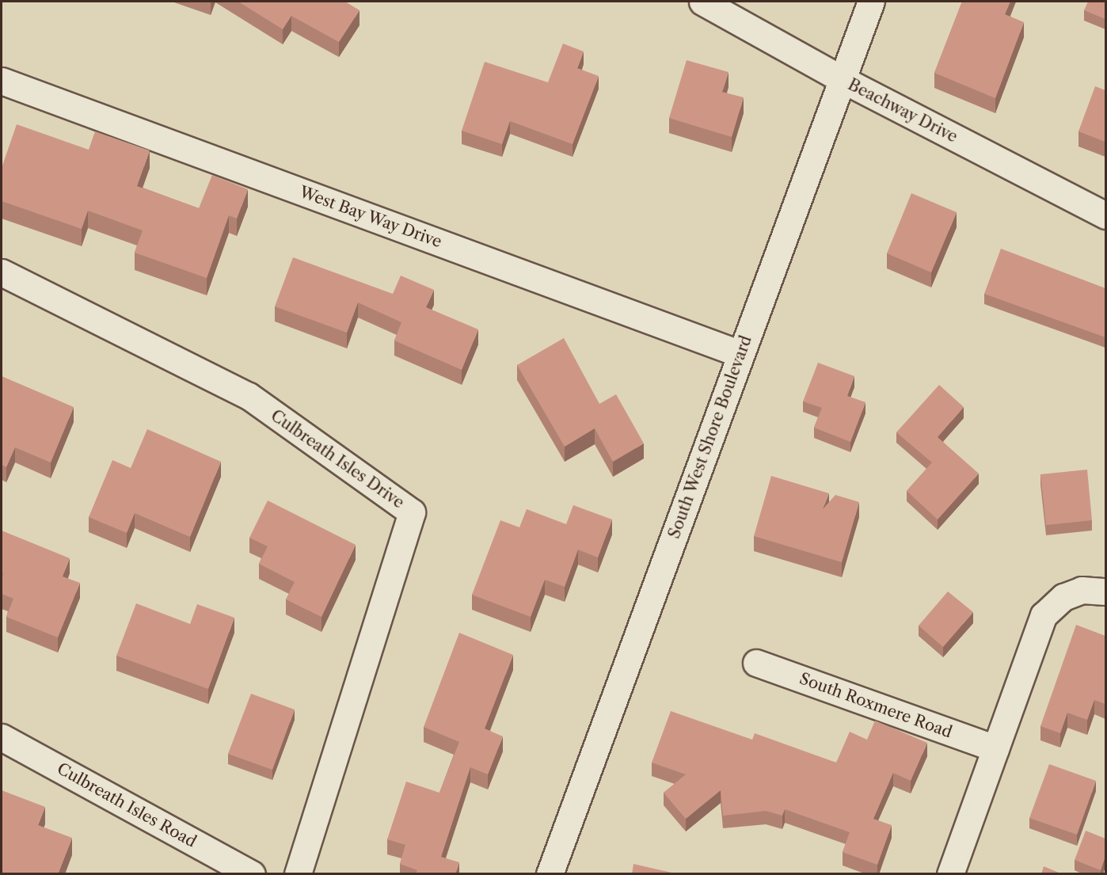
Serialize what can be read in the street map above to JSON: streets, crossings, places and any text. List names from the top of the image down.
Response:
{
  "streets": {
    "street": [
      "Beachway Drive",
      "West Bay Way Drive",
      "South West Shore Boulevard",
      "Culbreath Isles Drive",
      "South Roxmere Road",
      "Culbreath Isles Road"
    ]
  },
  "crossings": [
    ["Beachway Drive", "South West Shore Boulevard"],
    ["West Bay Way Drive", "South West Shore Boulevard"]
  ]
}
